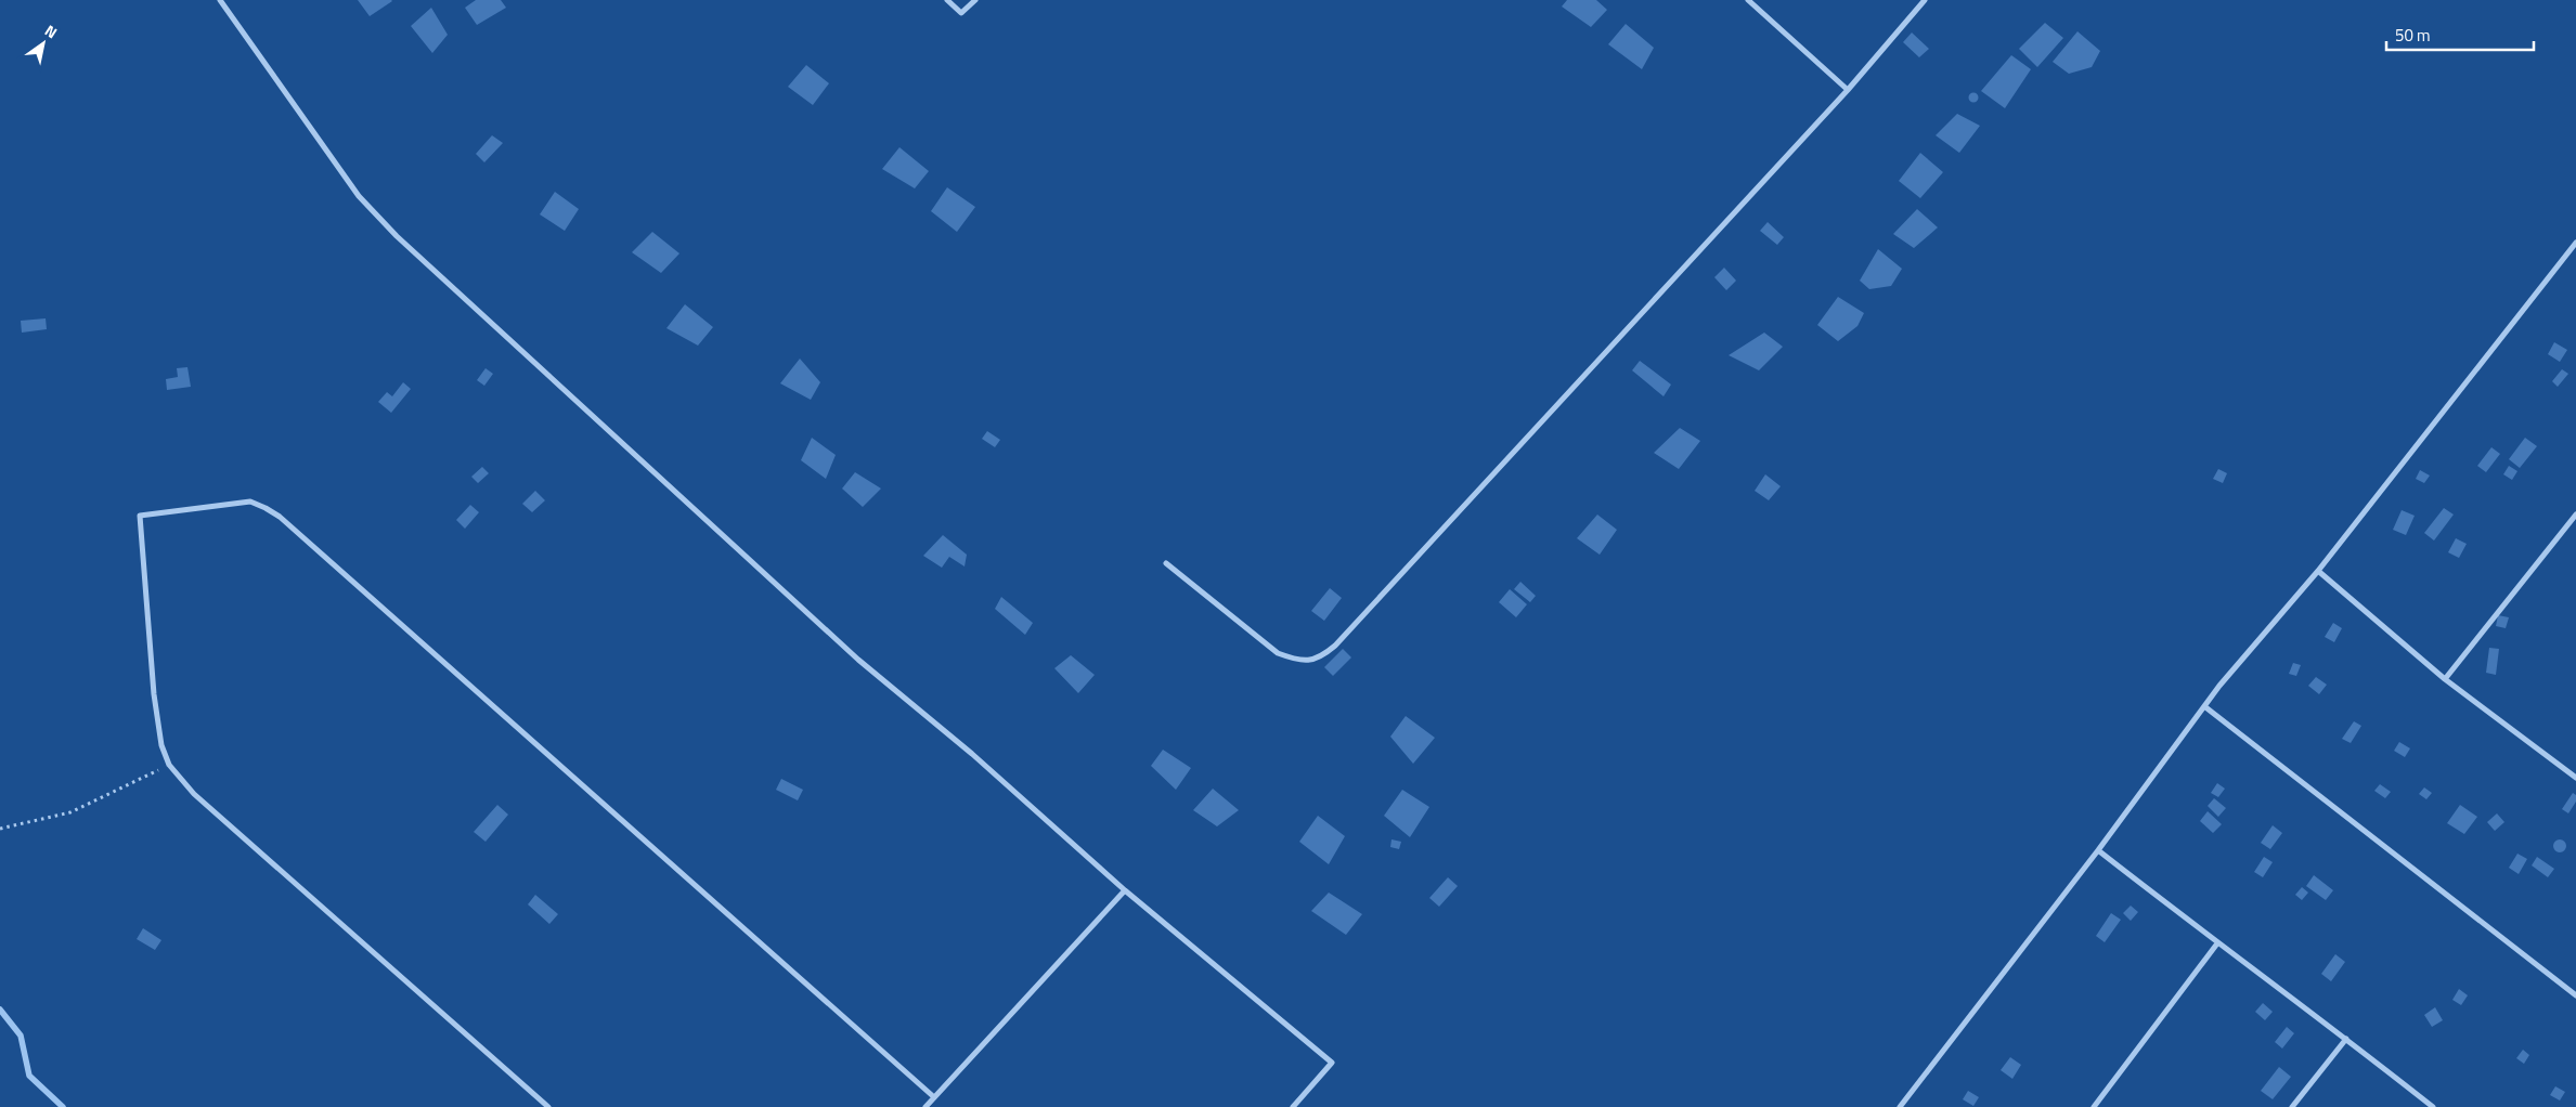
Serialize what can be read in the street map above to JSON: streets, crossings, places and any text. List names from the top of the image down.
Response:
{
  "scale_bar": "50 m",
  "north": "top right"
}
